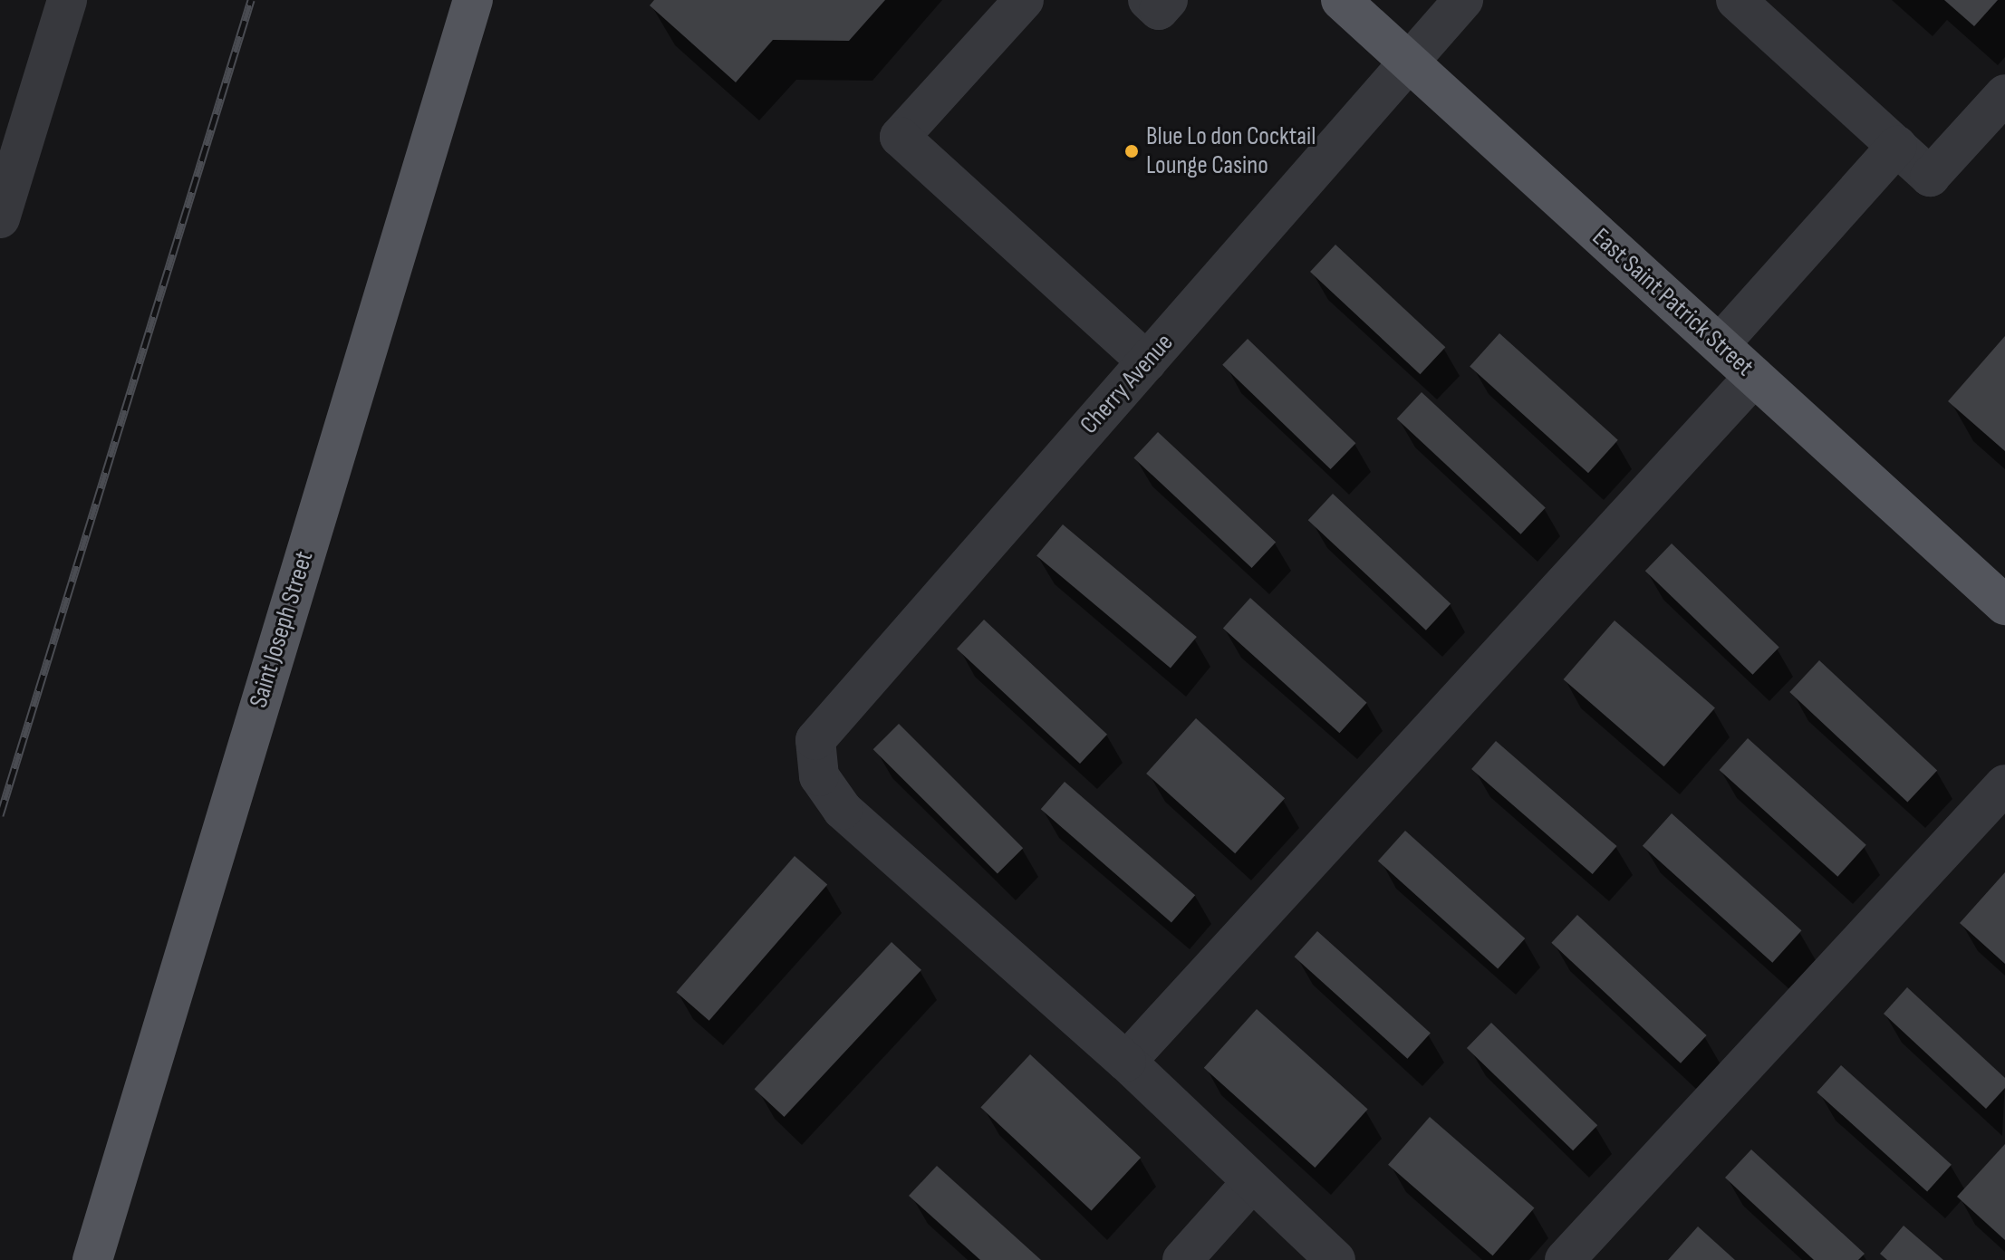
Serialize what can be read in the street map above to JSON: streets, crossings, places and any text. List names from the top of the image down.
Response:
{
  "streets": {
    "main road": ["East Saint Patrick Street", "Saint Joseph Street"],
    "street": ["Cherry Avenue"]
  },
  "crossings": [
    ["East Saint Patrick Street", "Cherry Avenue"]
  ],
  "places": ["Blue Lo don Cocktail Lounge Casino"]
}
